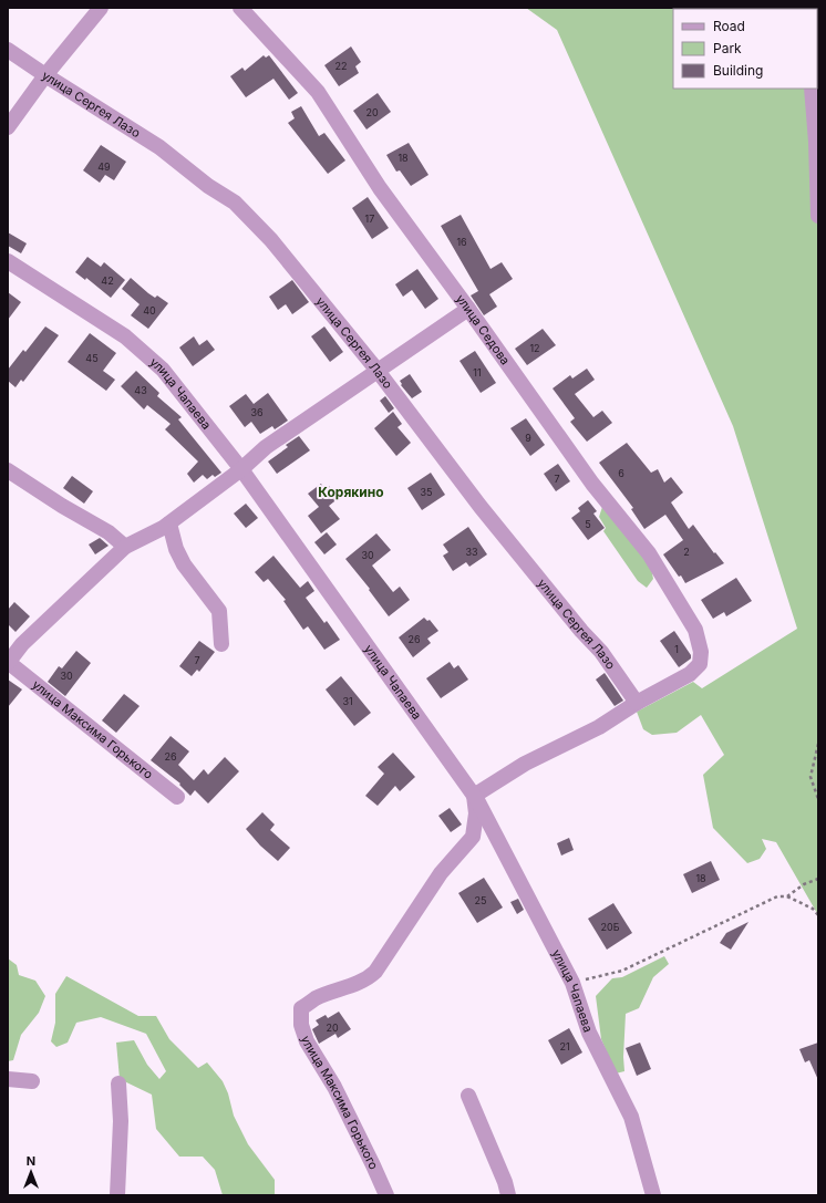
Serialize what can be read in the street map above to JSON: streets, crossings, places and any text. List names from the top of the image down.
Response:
{
  "streets": {
    "street": [
      "улица Сергея Лазо",
      "улица Седова",
      "улица Чапаева",
      "улица Максима Горького"
    ]
  },
  "crossings": [
    ["улица Сергея Лазо", "улица Седова"],
    ["улица Чапаева", "улица Максима Горького"]
  ],
  "districts": ["Корякино"],
  "house_numbers": [
    "22",
    "20",
    "18",
    "49",
    "17",
    "16",
    "42",
    "40",
    "12",
    "45",
    "11",
    "43",
    "36",
    "9",
    "6",
    "7",
    "35",
    "5",
    "33",
    "2",
    "30",
    "26",
    "1",
    "7",
    "30",
    "31",
    "26",
    "18",
    "25",
    "20Б",
    "20",
    "21"
  ],
  "legend": ["Road", "Park", "Building"],
  "north": "top"
}
